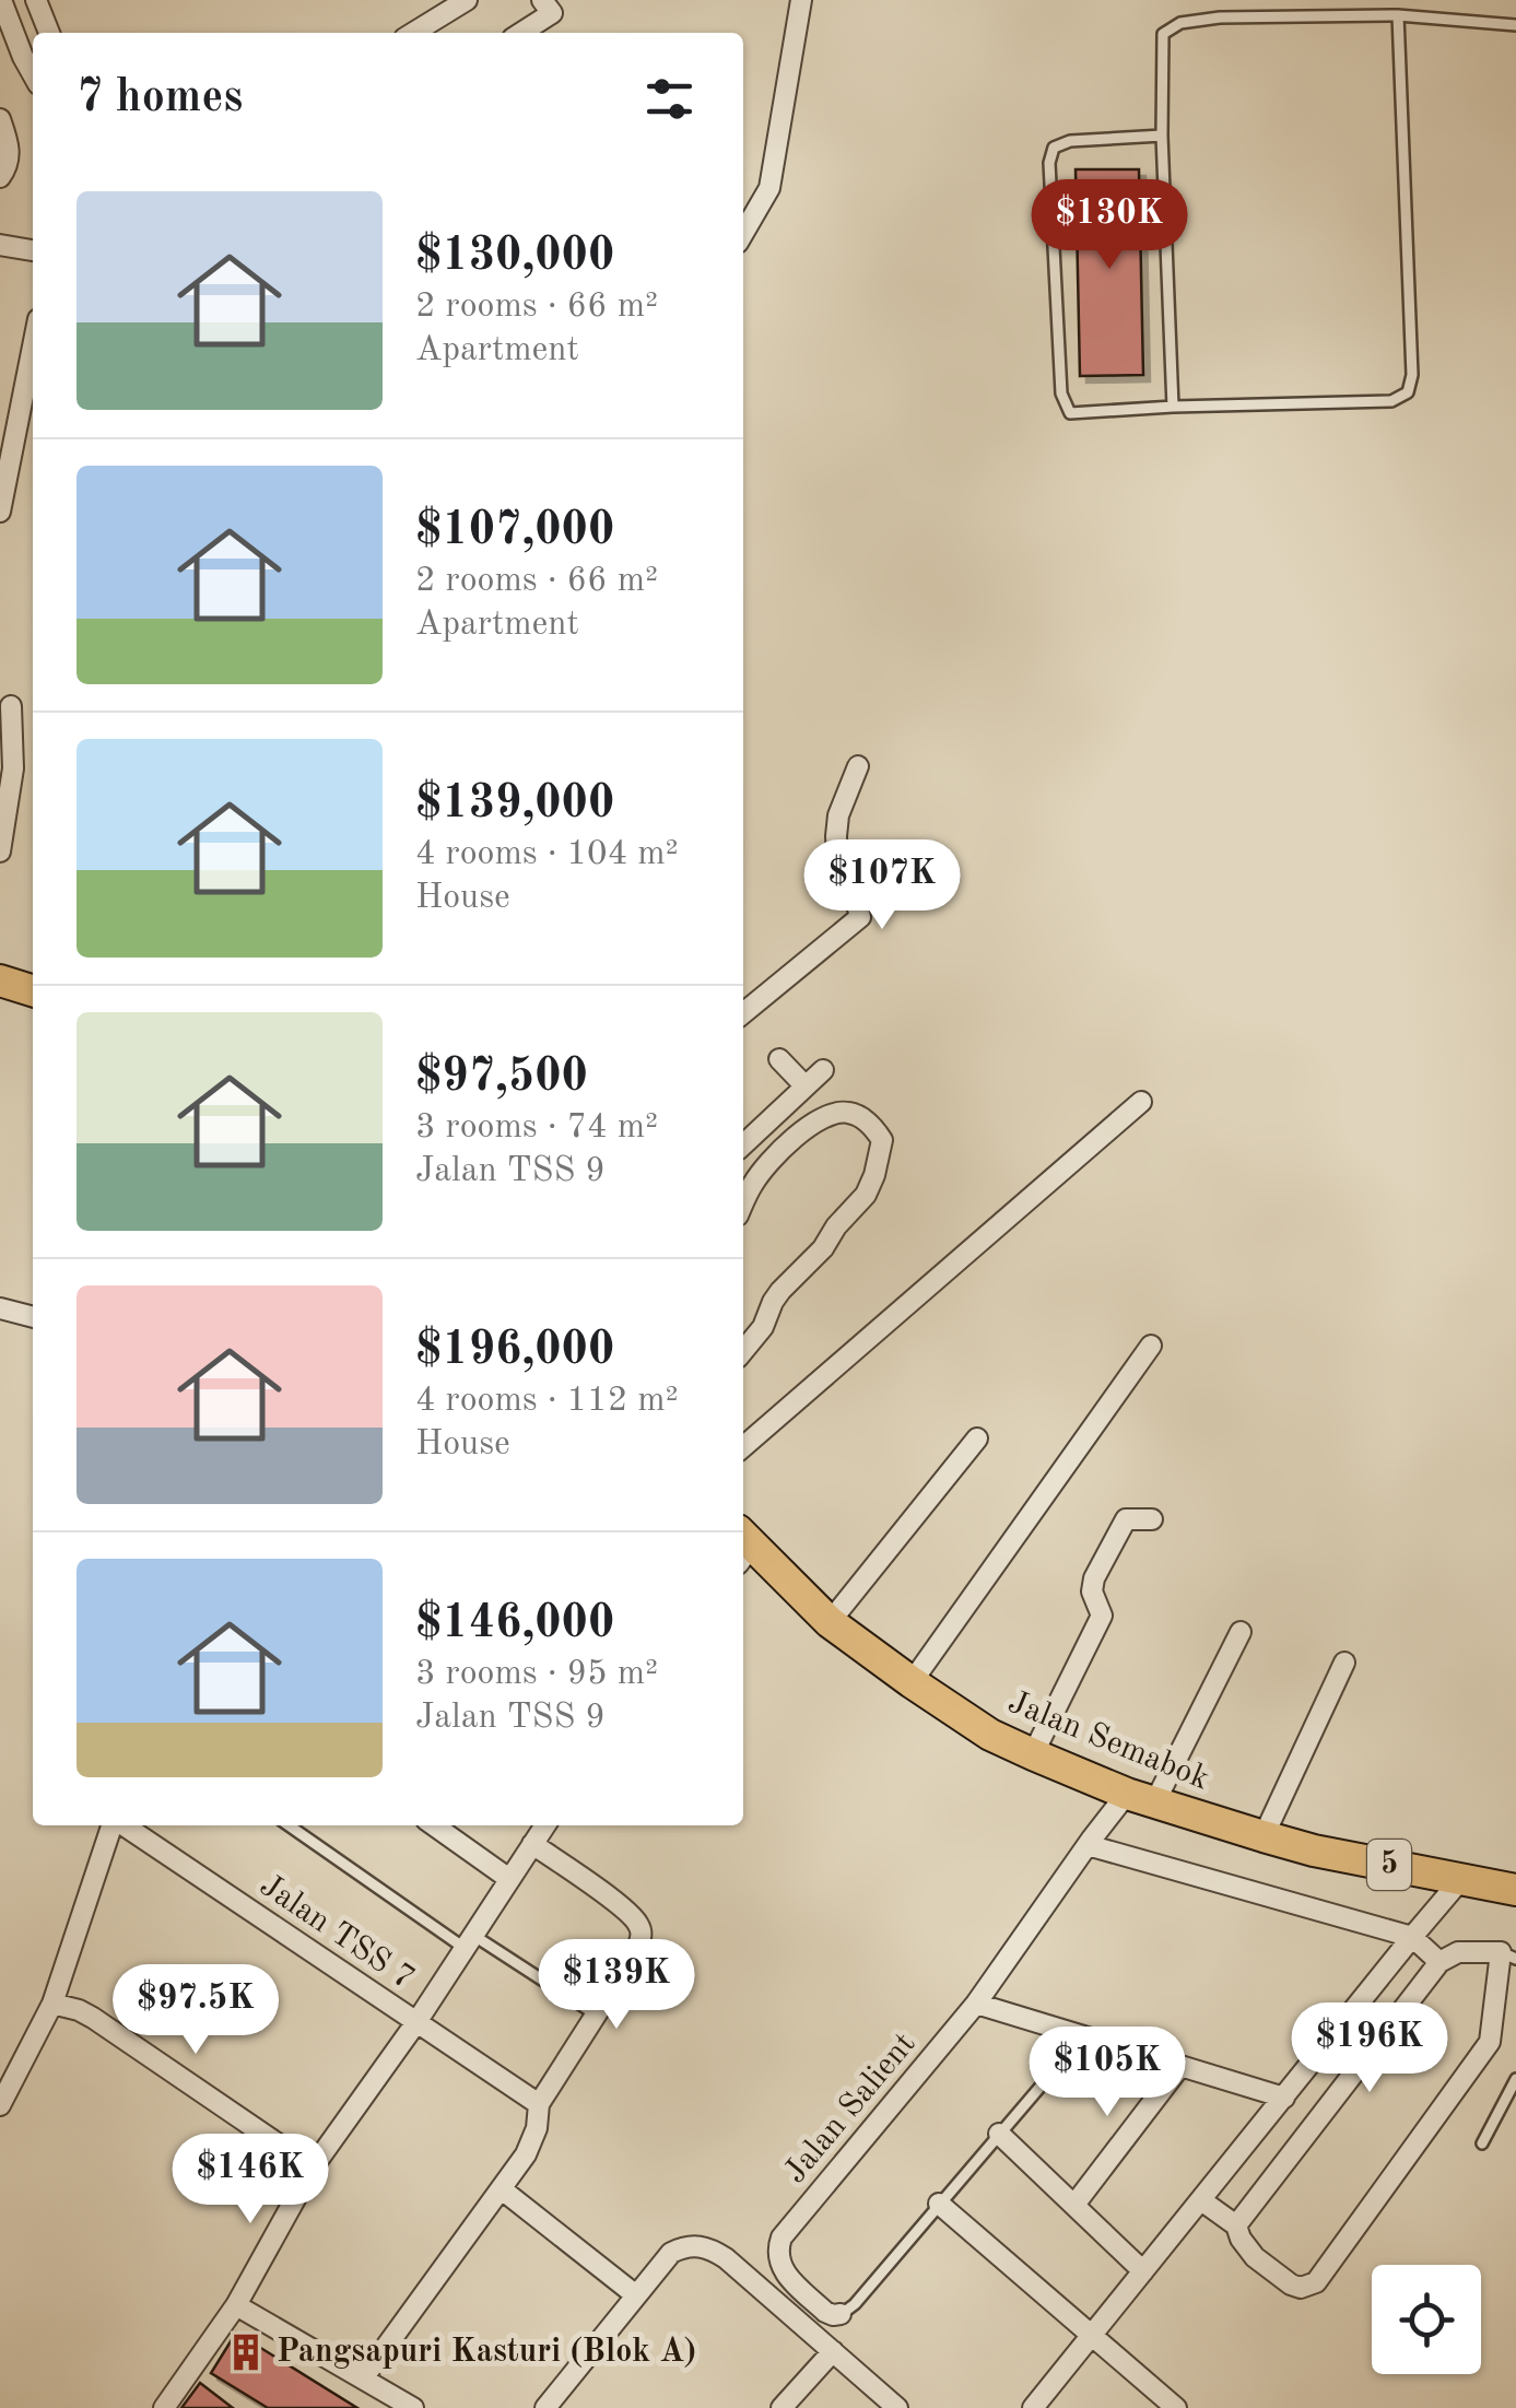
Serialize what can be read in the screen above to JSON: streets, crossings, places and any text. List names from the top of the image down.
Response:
{
  "streets": {
    "main road": ["Jalan Semabok", "5"],
    "street": ["Jalan TSS 7", "Jalan Salient"]
  },
  "crossings": [
    ["Jalan Semabok", "Jalan Salient"]
  ],
  "places": {
    "building": ["Pangsapuri Kasturi (Blok A)"]
  },
  "page": {
    "heading": "7 homes",
    "list": [
      {
        "name": "$130,000",
        "note": "2 rooms · 66 m² · Apartment"
      },
      {
        "name": "$107,000",
        "note": "2 rooms · 66 m² · Apartment"
      },
      {
        "name": "$139,000",
        "note": "4 rooms · 104 m² · House"
      },
      {
        "name": "$97,500",
        "note": "3 rooms · 74 m² · Jalan TSS 9"
      },
      {
        "name": "$196,000",
        "note": "4 rooms · 112 m² · House"
      },
      {
        "name": "$146,000",
        "note": "3 rooms · 95 m² · Jalan TSS 9"
      }
    ],
    "price": [
      "$130K",
      "$107K",
      "$139K",
      "$97.5K",
      "$196K",
      "$105K",
      "$146K"
    ]
  }
}
